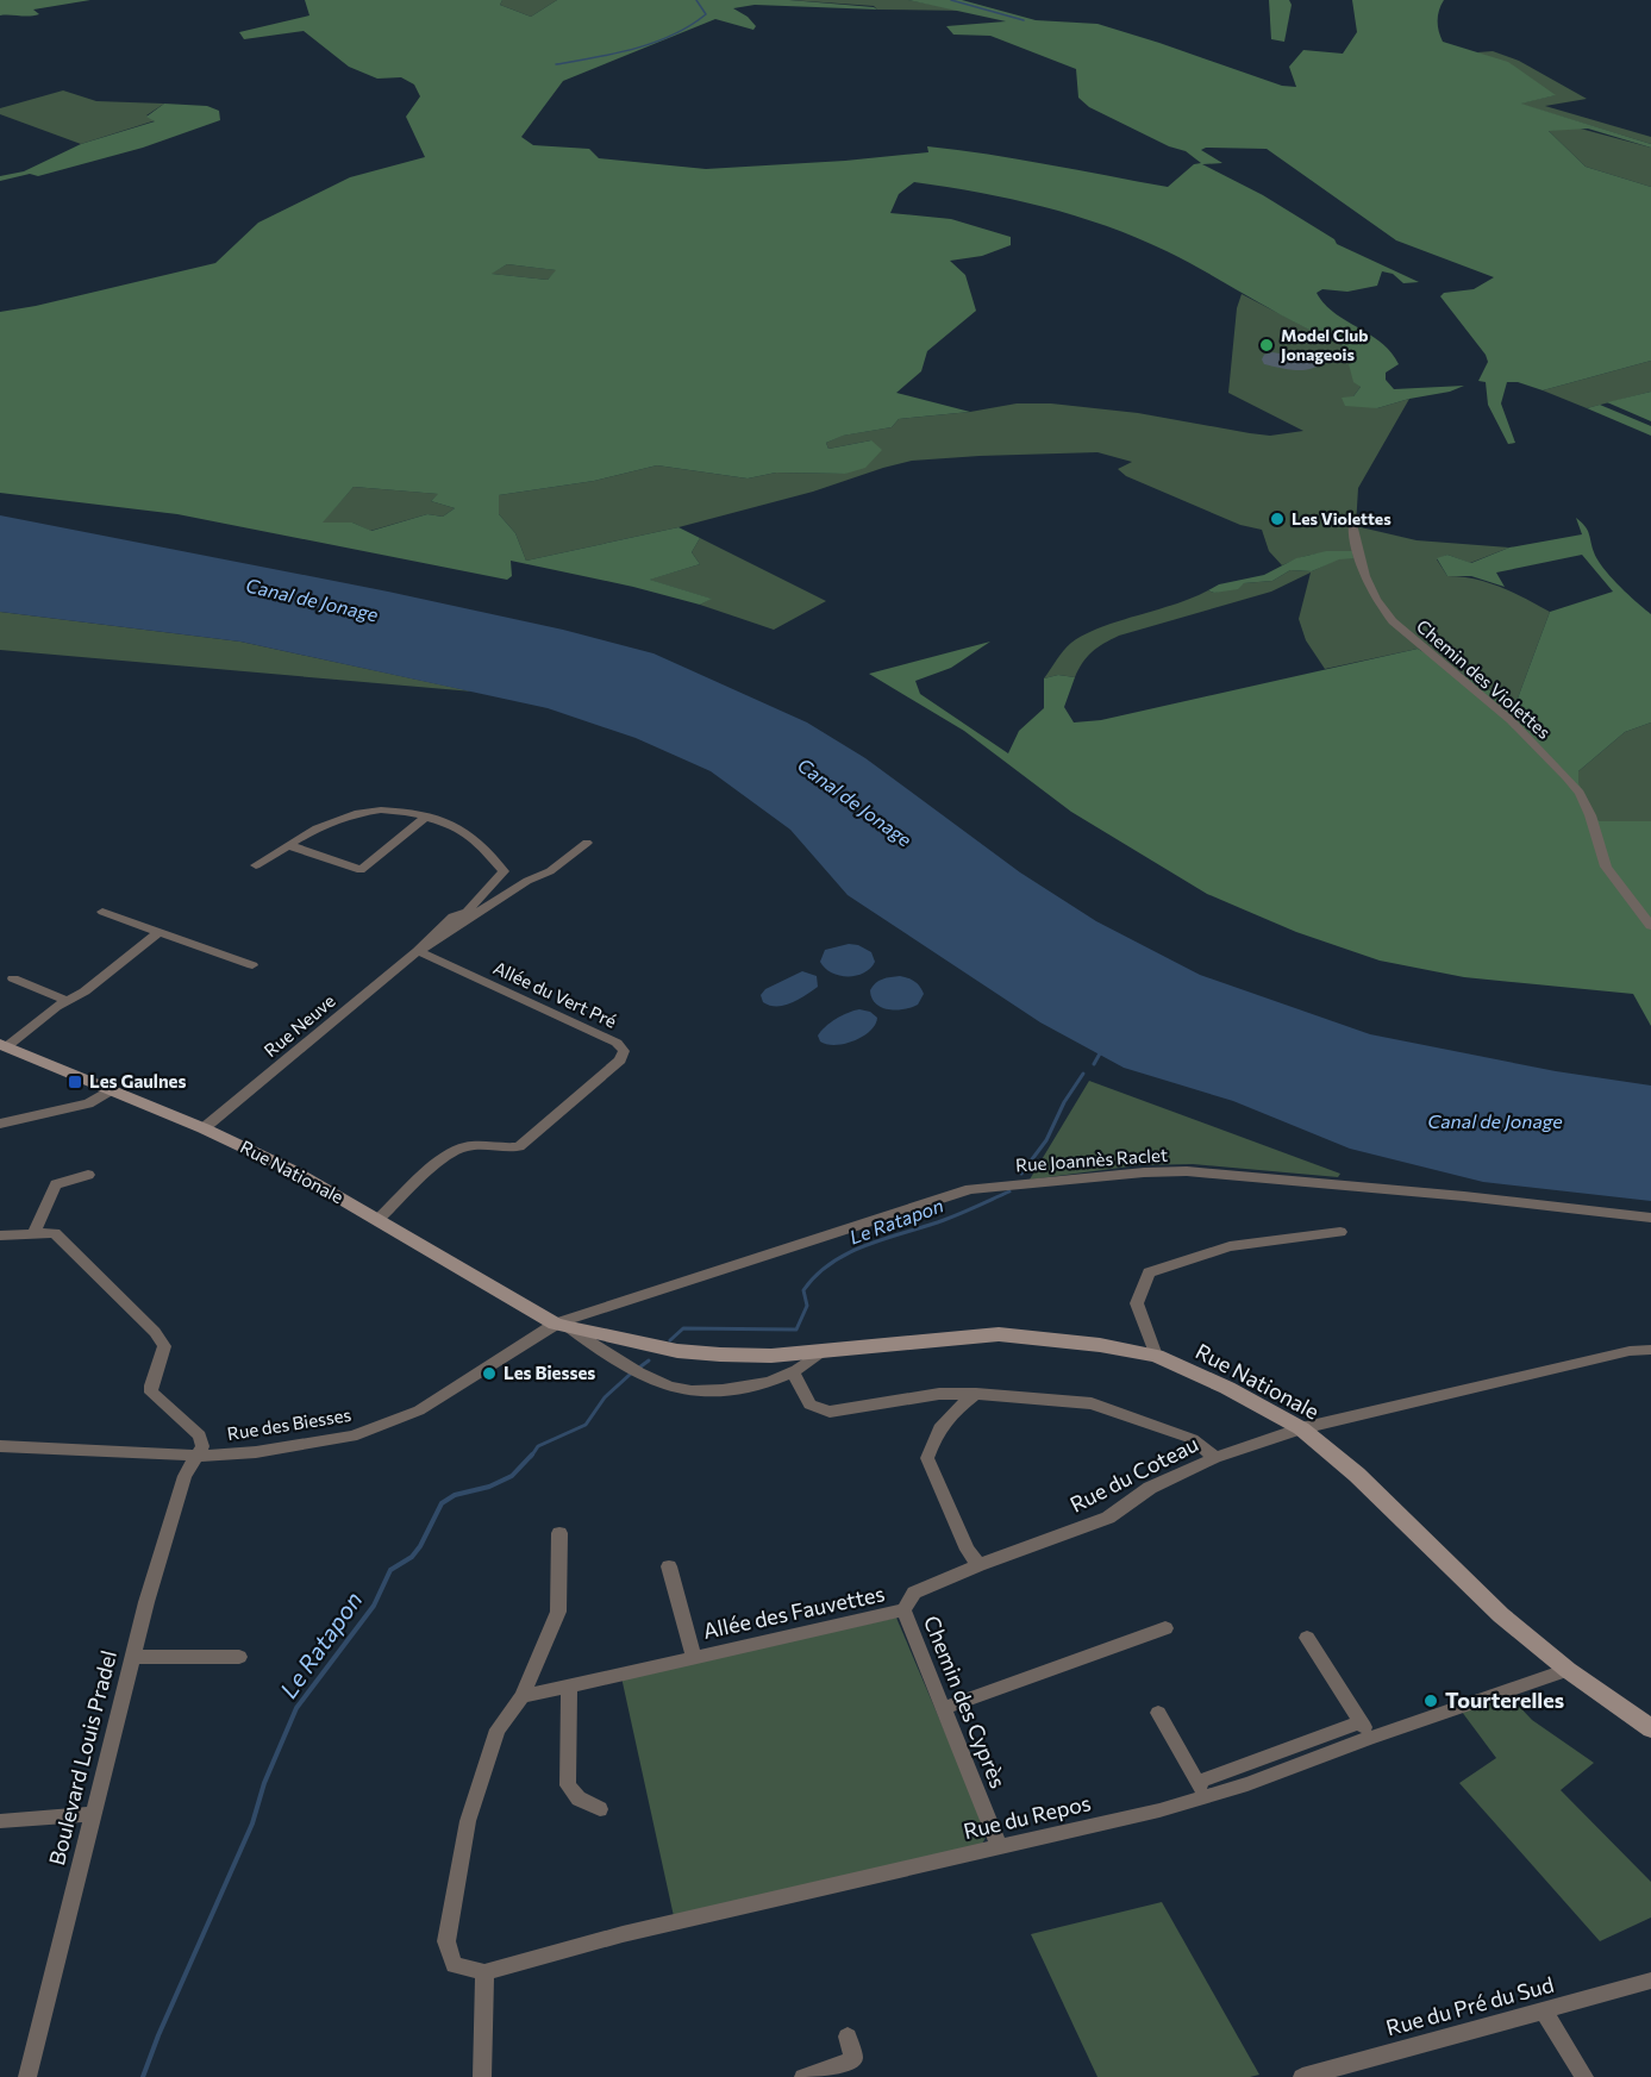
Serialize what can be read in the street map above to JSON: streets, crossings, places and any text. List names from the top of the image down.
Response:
{
  "streets": {
    "main road": ["Rue Nationale"],
    "street": [
      "Chemin des Violettes",
      "Allée du Vert Pré",
      "Rue Neuve",
      "Rue Joannès Raclet",
      "Rue des Biesses",
      "Rue du Coteau",
      "Allée des Fauvettes",
      "Chemin des Cyprès",
      "Boulevard Louis Pradel",
      "Rue du Repos",
      "Rue du Pré du Sud"
    ]
  },
  "crossings": [
    ["Allée du Vert Pré", "Rue Neuve"],
    ["Allée du Vert Pré", "Rue Nationale"],
    ["Rue Neuve", "Rue Nationale"],
    ["Rue Joannès Raclet", "Rue Nationale"],
    ["Rue Joannès Raclet", "Rue des Biesses"],
    ["Rue Nationale", "Rue des Biesses"],
    ["Rue Nationale", "Rue du Coteau"],
    ["Rue Nationale", "Rue du Repos"],
    ["Rue des Biesses", "Boulevard Louis Pradel"],
    ["Rue du Coteau", "Allée des Fauvettes"],
    ["Rue du Coteau", "Chemin des Cyprès"],
    ["Allée des Fauvettes", "Chemin des Cyprès"],
    ["Chemin des Cyprès", "Rue du Repos"]
  ],
  "water": ["Canal de Jonage", "Le Ratapon"],
  "places": {
    "other": [
      "Model Club Jonageois",
      "Les Violettes",
      "Les Biesses",
      "Tourterelles"
    ],
    "transit": ["Les Gaulnes"]
  }
}
